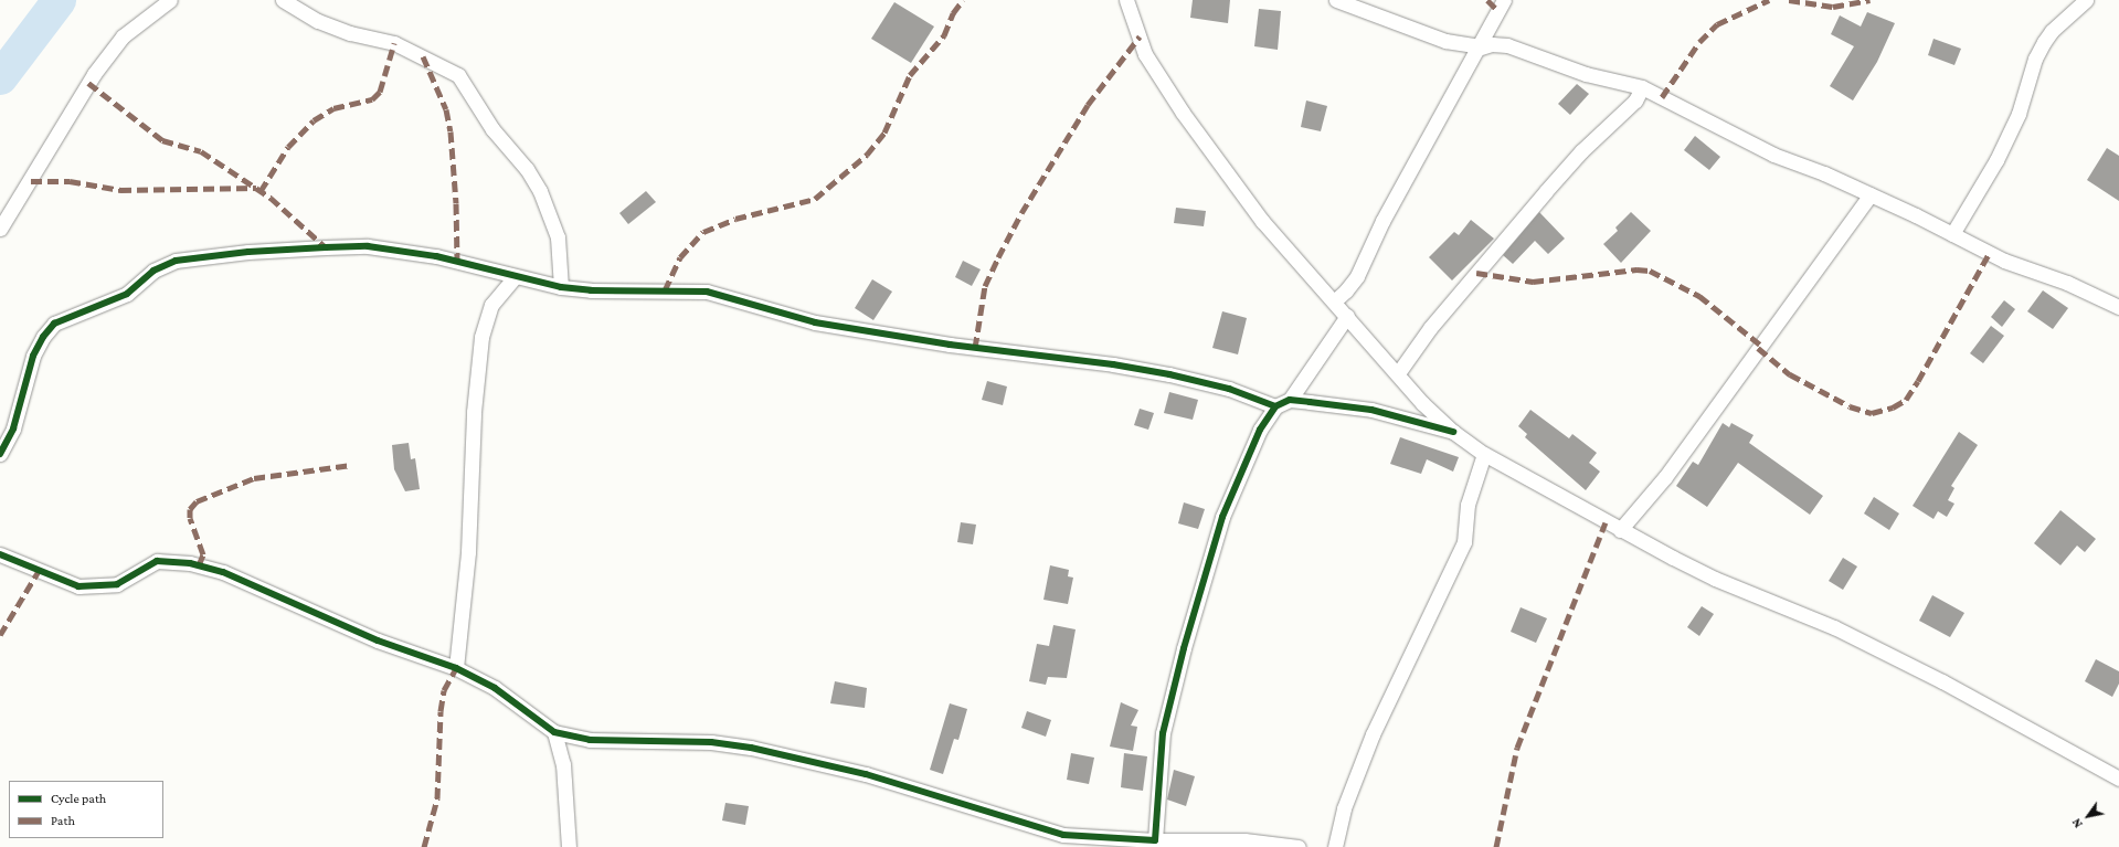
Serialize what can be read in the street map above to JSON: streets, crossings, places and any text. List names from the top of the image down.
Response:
{
  "legend": ["Cycle path", "Path"],
  "north": "bottom left"
}
